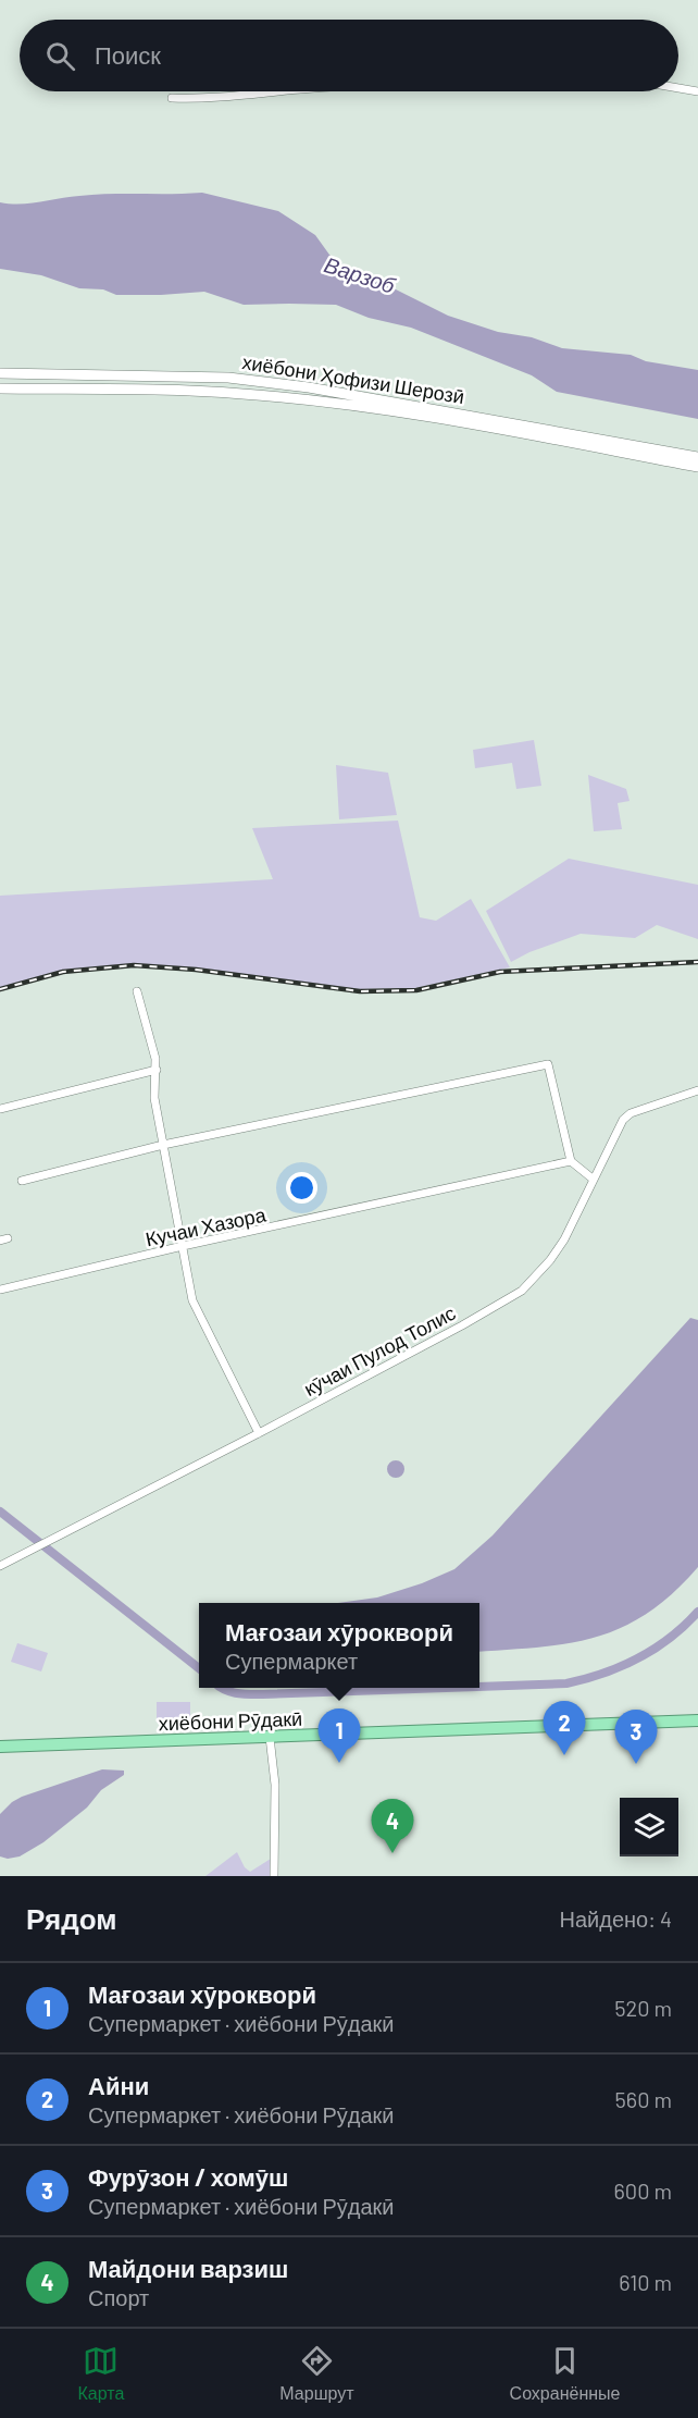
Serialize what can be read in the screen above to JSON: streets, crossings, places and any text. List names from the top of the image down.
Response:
{
  "streets": {
    "highway": ["хиёбони Рӯдакӣ"],
    "main road": ["хиёбони Ҳофизи Шерозӣ"],
    "street": ["Кучаи Хазора", "кӯчаи Пулод Толис"]
  },
  "water": ["Варзоб"],
  "page": {
    "search": "Поиск",
    "popup": ["Мағозаи хӯрокворӣ", "Супермаркет"],
    "pins": [
      "2",
      "1",
      "3",
      "4"
    ],
    "heading": ["Рядом", "Найдено: 4"],
    "list": [
      {
        "mark": "1",
        "name": "Мағозаи хӯрокворӣ",
        "note": "Супермаркет · хиёбони Рӯдакӣ",
        "value": "520 m"
      },
      {
        "mark": "2",
        "name": "Айни",
        "note": "Супермаркет · хиёбони Рӯдакӣ",
        "value": "560 m"
      },
      {
        "mark": "3",
        "name": "Фурӯзон / хомӯш",
        "note": "Супермаркет · хиёбони Рӯдакӣ",
        "value": "600 m"
      },
      {
        "mark": "4",
        "name": "Майдони варзиш",
        "note": "Спорт",
        "value": "610 m"
      }
    ],
    "nav": ["Карта", "Маршрут", "Сохранённые"]
  }
}
